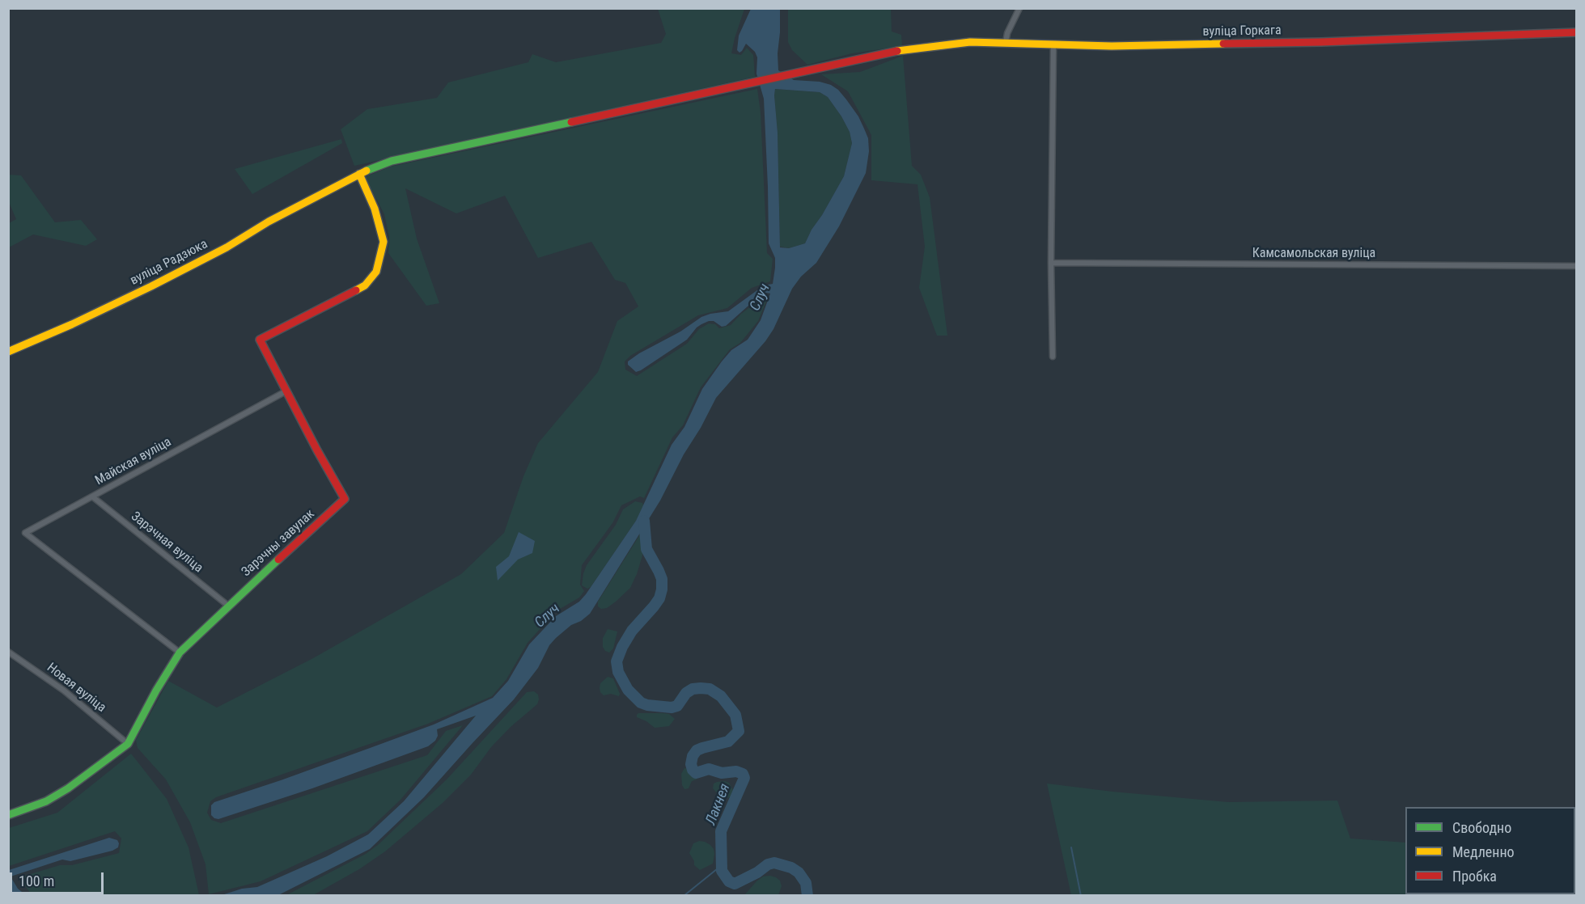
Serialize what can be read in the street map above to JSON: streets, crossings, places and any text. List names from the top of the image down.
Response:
{
  "streets": {
    "main road": ["вуліца Горкага", "вуліца Радзюка", "Зарэчны завулак"],
    "street": [
      "Камсамольская вуліца",
      "Майская вуліца",
      "Зарэчная вуліца",
      "Новая вуліца"
    ]
  },
  "crossings": [
    ["вуліца Горкага", "вуліца Радзюка"],
    ["Майская вуліца", "Зарэчная вуліца"],
    ["Майская вуліца", "Зарэчны завулак"],
    ["Зарэчная вуліца", "Зарэчны завулак"],
    ["Зарэчны завулак", "Новая вуліца"]
  ],
  "water": ["Случ", "Лакнея"],
  "legend": ["Свободно", "Медленно", "Пробка"],
  "scale_bar": "100 m"
}
